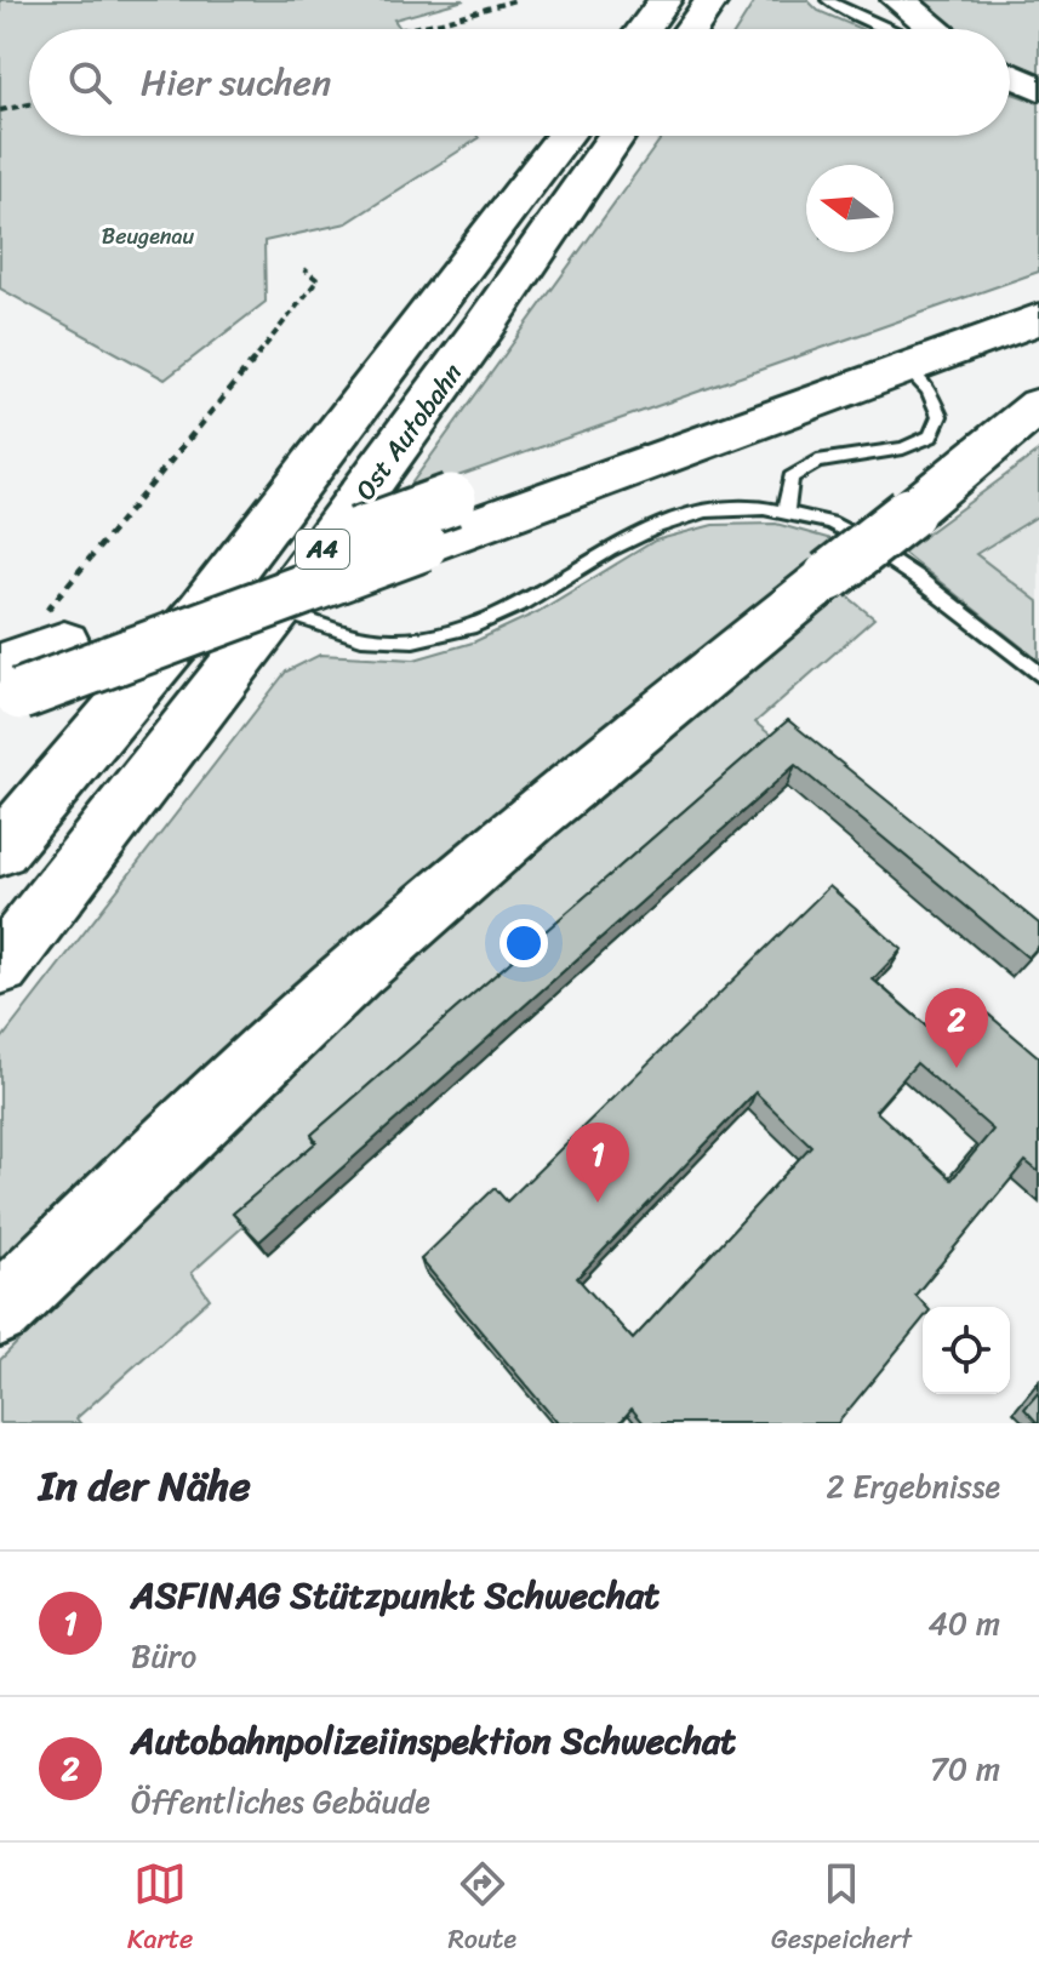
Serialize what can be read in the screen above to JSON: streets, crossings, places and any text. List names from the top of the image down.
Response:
{
  "streets": {
    "highway": ["Ost Autobahn", "A4"]
  },
  "parks": ["Beugenau"],
  "north": "left",
  "page": {
    "search": "Hier suchen",
    "pins": ["2", "1"],
    "heading": ["In der Nähe", "2 Ergebnisse"],
    "list": [
      {
        "mark": "1",
        "name": "ASFINAG Stützpunkt Schwechat",
        "note": "Büro",
        "value": "40 m"
      },
      {
        "mark": "2",
        "name": "Autobahnpolizeiinspektion Schwechat",
        "note": "Öffentliches Gebäude",
        "value": "70 m"
      }
    ],
    "nav": ["Karte", "Route", "Gespeichert"]
  }
}
